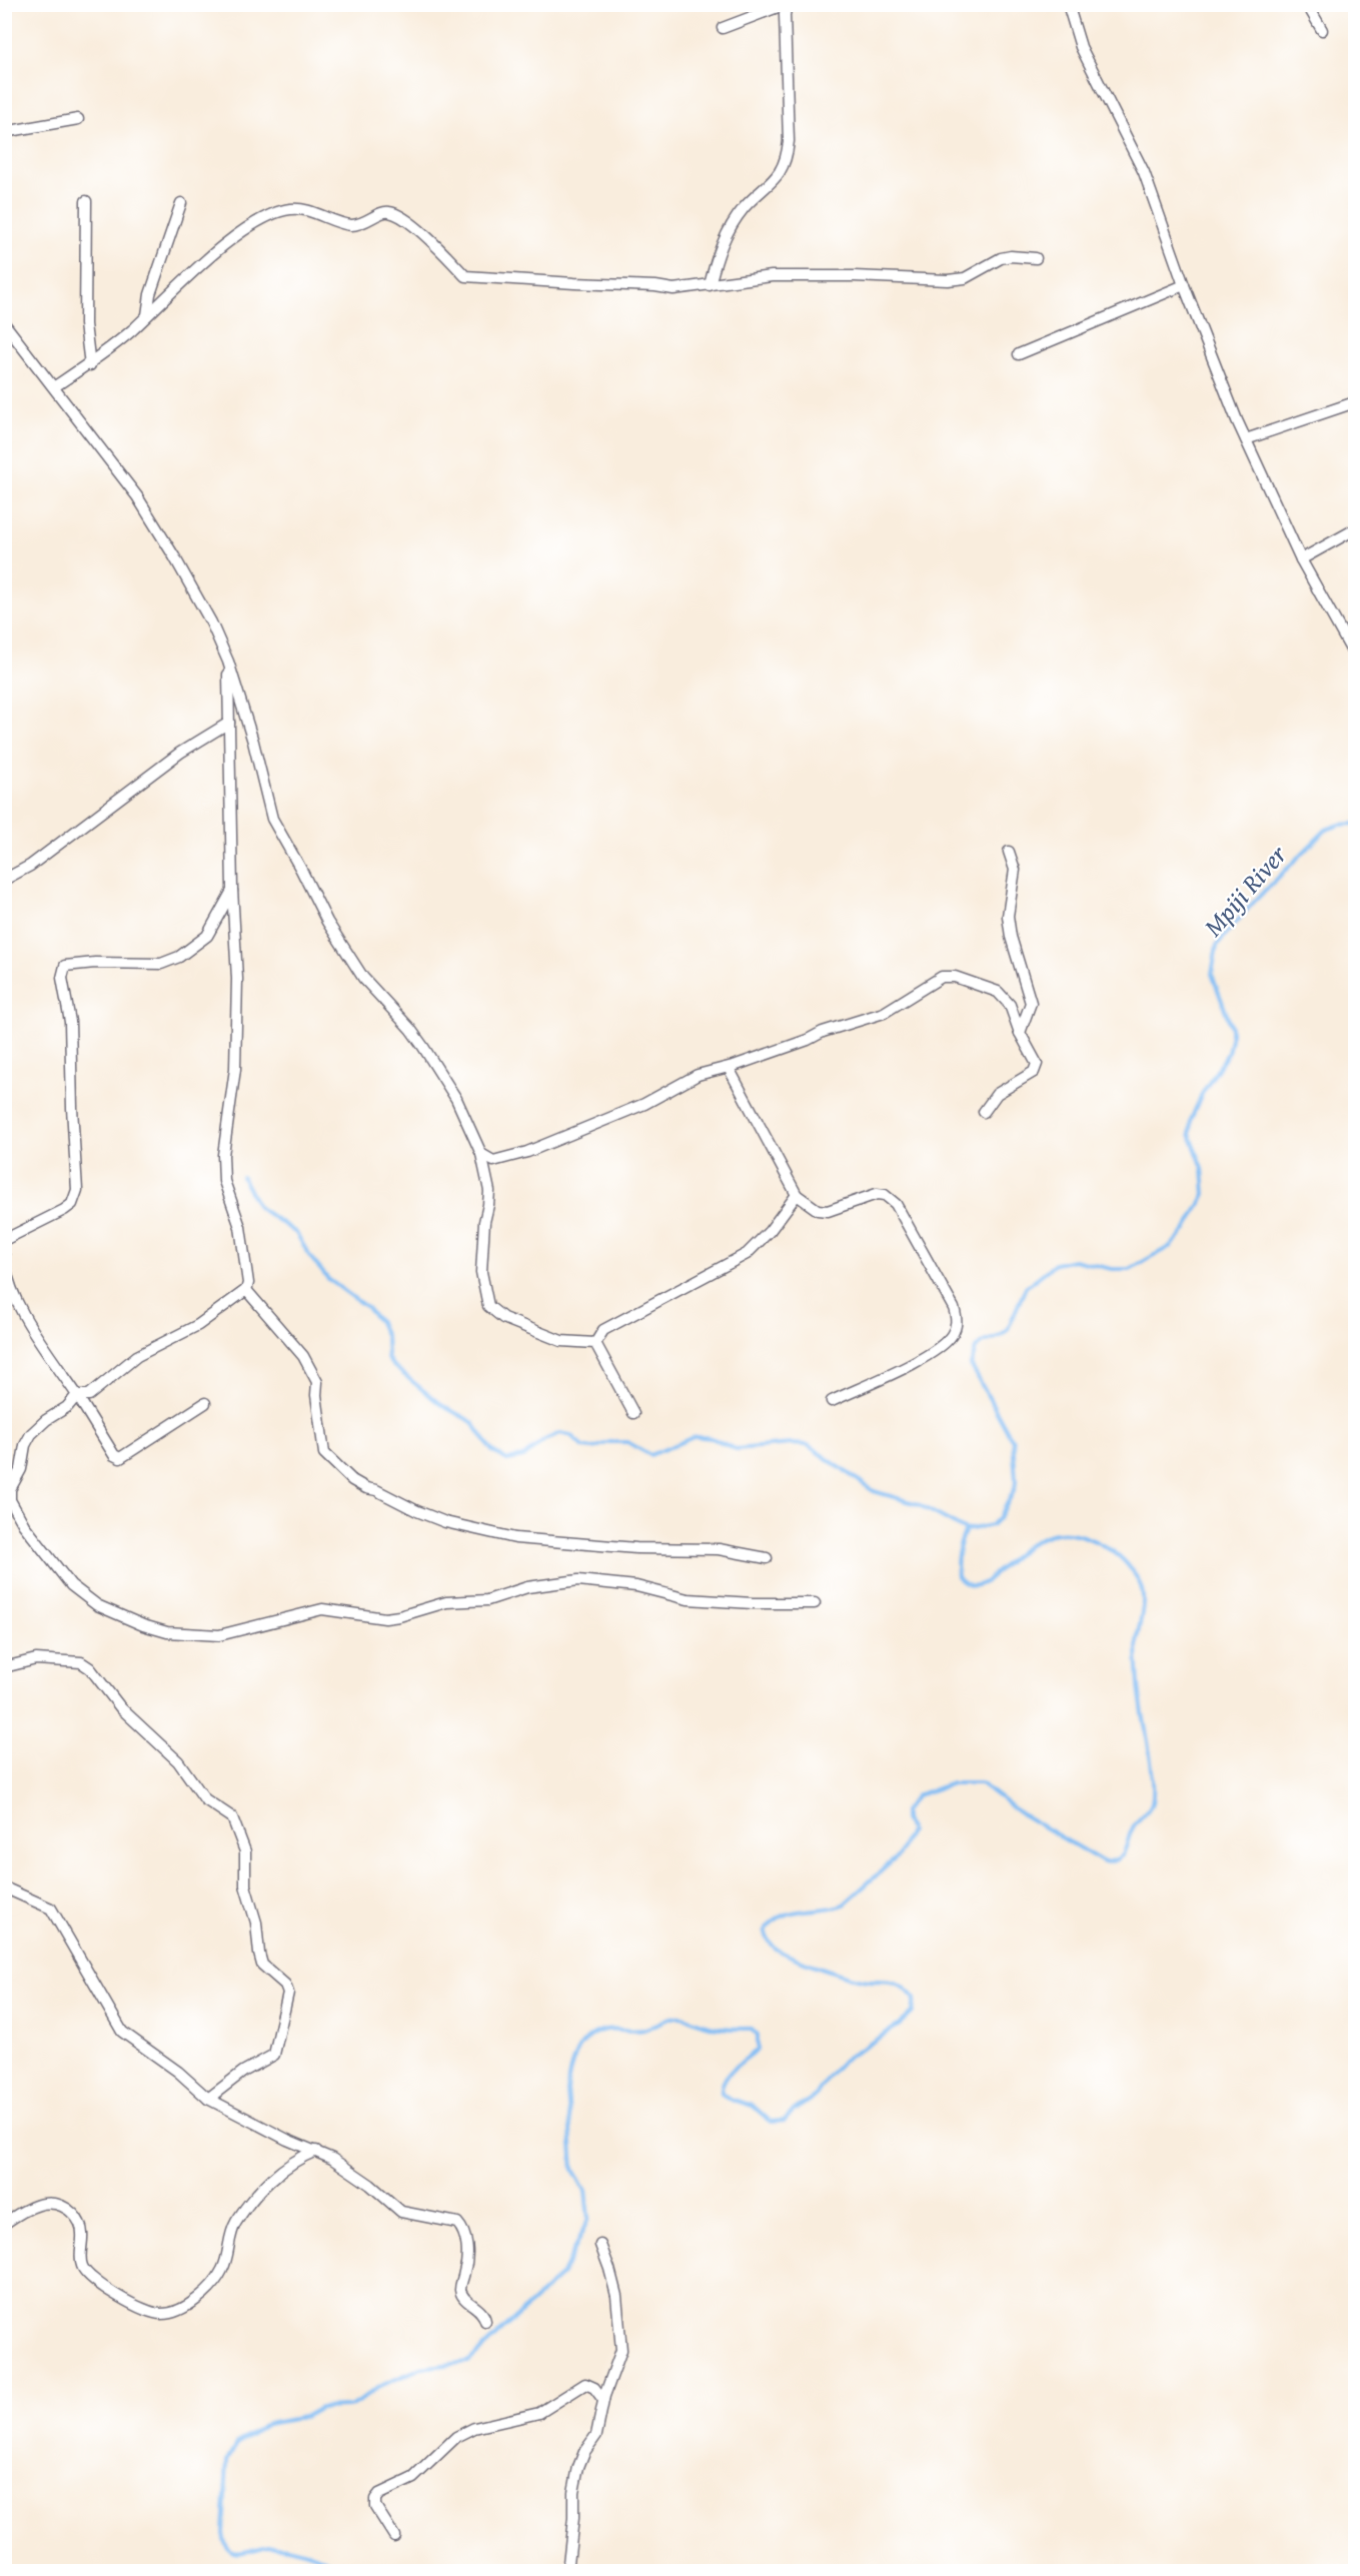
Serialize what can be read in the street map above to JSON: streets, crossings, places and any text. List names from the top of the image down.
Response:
{
  "water": ["Mpiji River"]
}
